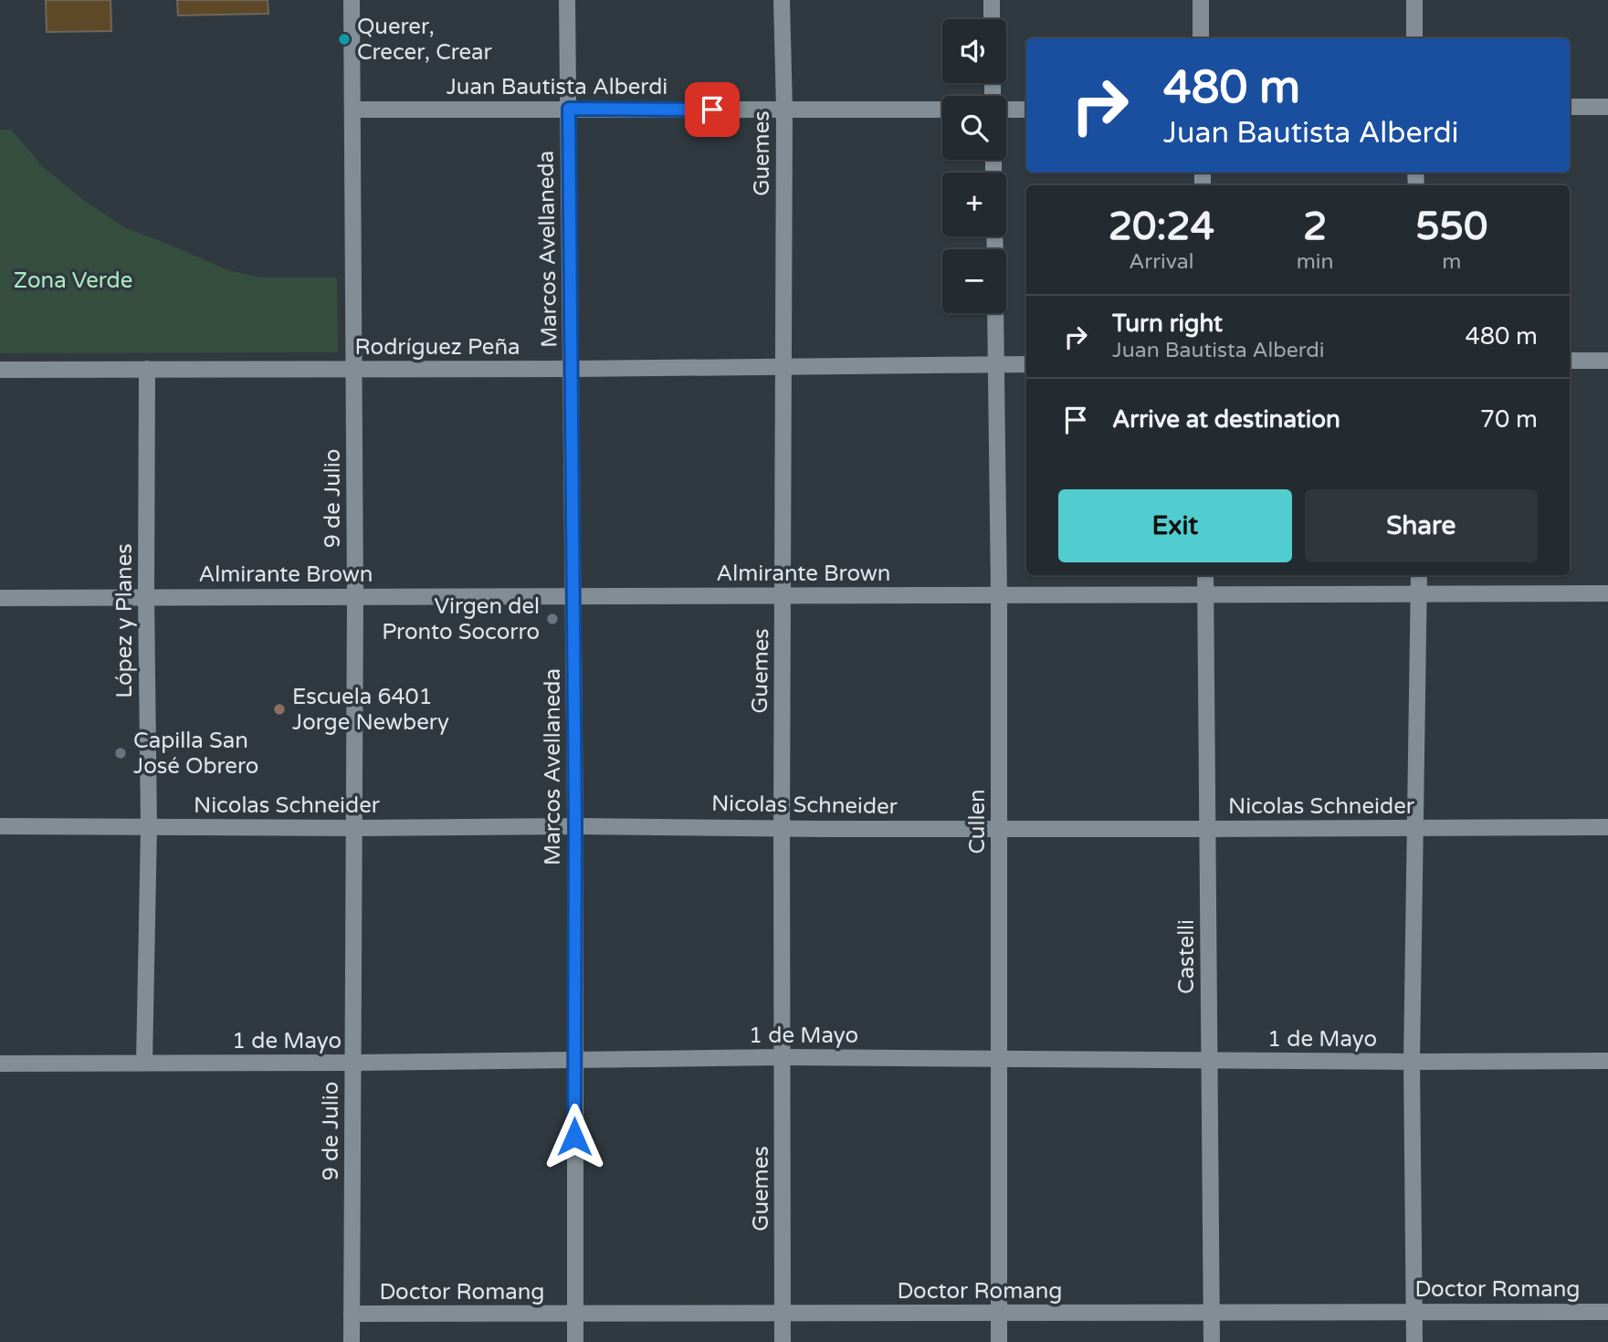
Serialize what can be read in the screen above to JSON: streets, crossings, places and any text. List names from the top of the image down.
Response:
{
  "streets": {
    "street": [
      "Juan Bautista Alberdi",
      "Guemes",
      "Marcos Avellaneda",
      "Rodríguez Peña",
      "9 de Julio",
      "Almirante Brown",
      "López y Planes",
      "Nicolas Schneider",
      "Cullen",
      "Castelli",
      "1 de Mayo",
      "Doctor Romang"
    ]
  },
  "crossings": [
    ["Juan Bautista Alberdi", "Guemes"],
    ["Juan Bautista Alberdi", "Marcos Avellaneda"],
    ["Juan Bautista Alberdi", "9 de Julio"],
    ["Guemes", "Rodríguez Peña"],
    ["Guemes", "Almirante Brown"],
    ["Guemes", "Nicolas Schneider"],
    ["Guemes", "1 de Mayo"],
    ["Guemes", "Doctor Romang"],
    ["Marcos Avellaneda", "Rodríguez Peña"],
    ["Marcos Avellaneda", "Almirante Brown"],
    ["Marcos Avellaneda", "Nicolas Schneider"],
    ["Marcos Avellaneda", "1 de Mayo"],
    ["Marcos Avellaneda", "Doctor Romang"],
    ["Rodríguez Peña", "9 de Julio"],
    ["Rodríguez Peña", "López y Planes"],
    ["Rodríguez Peña", "Cullen"],
    ["9 de Julio", "Almirante Brown"],
    ["9 de Julio", "Nicolas Schneider"],
    ["9 de Julio", "1 de Mayo"],
    ["9 de Julio", "Doctor Romang"],
    ["Almirante Brown", "López y Planes"],
    ["Almirante Brown", "Cullen"],
    ["Almirante Brown", "Castelli"],
    ["López y Planes", "Nicolas Schneider"],
    ["López y Planes", "1 de Mayo"],
    ["Nicolas Schneider", "Cullen"],
    ["Nicolas Schneider", "Castelli"],
    ["Cullen", "1 de Mayo"],
    ["Cullen", "Doctor Romang"],
    ["Castelli", "1 de Mayo"],
    ["Castelli", "Doctor Romang"]
  ],
  "parks": ["Zona Verde"],
  "places": [
    "Querer, Crecer, Crear",
    "Virgen del Pronto Socorro",
    "Escuela 6401 Jorge Newbery",
    "Capilla San José Obrero"
  ],
  "page": {
    "map_buttons": ["+", "−"],
    "turn": ["480 m", "Juan Bautista Alberdi"],
    "eta": [
      "20:24",
      "Arrival",
      "2",
      "min",
      "550",
      "m"
    ],
    "list": [
      {
        "name": "Turn right",
        "note": "Juan Bautista Alberdi",
        "value": "480 m"
      },
      {
        "name": "Arrive at destination",
        "value": "70 m"
      }
    ],
    "buttons": ["Exit", "Share"]
  }
}
